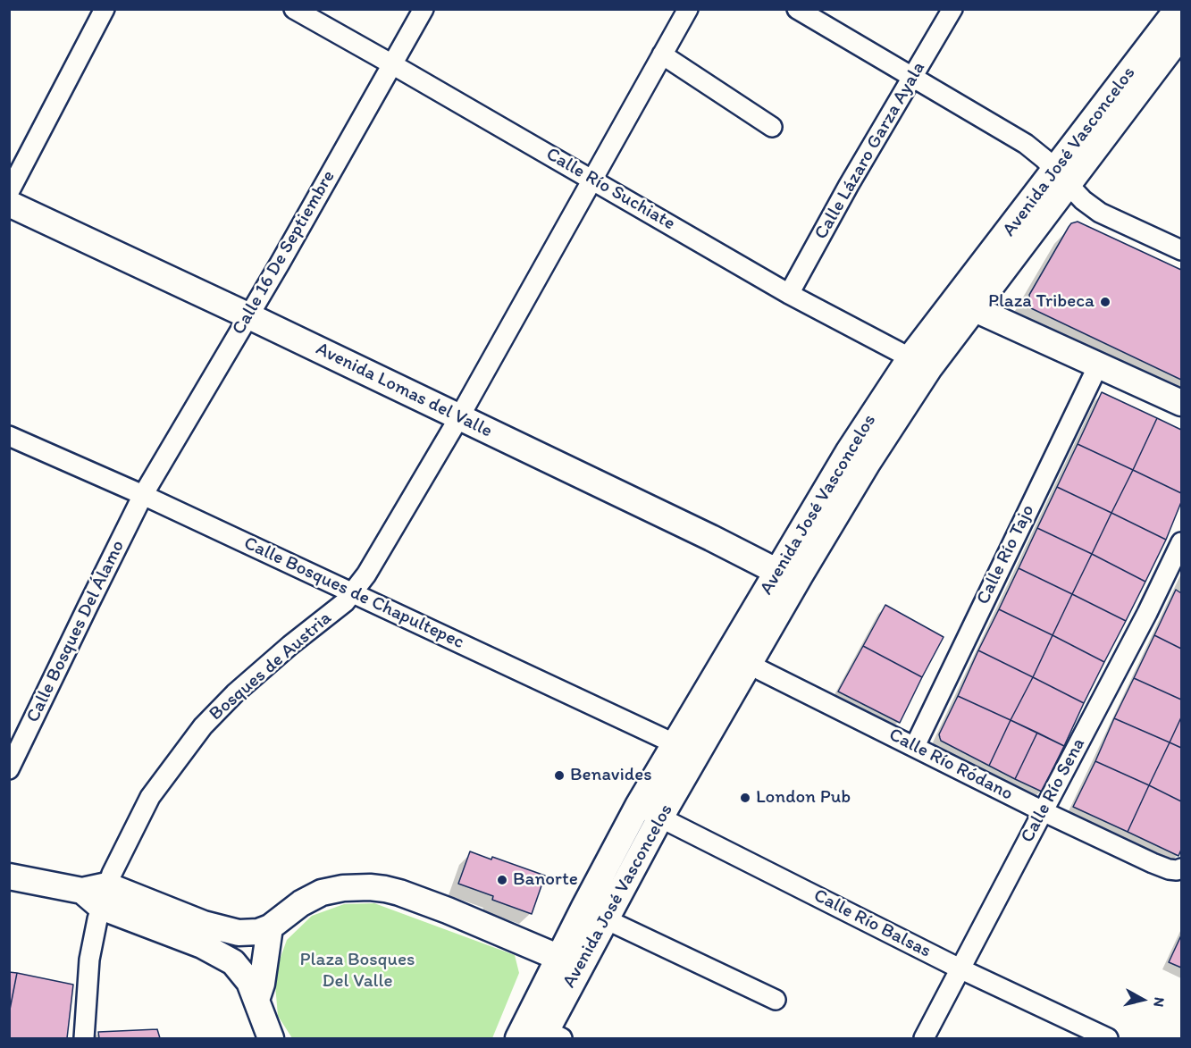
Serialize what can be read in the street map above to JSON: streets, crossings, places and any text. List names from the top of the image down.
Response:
{
  "streets": {
    "street": [
      "Calle Lázaro Garza Ayala",
      "Avenida José Vasconcelos",
      "Calle Río Suchiate",
      "Calle 16 De Septiembre",
      "Avenida Lomas del Valle",
      "Calle Río Tajo",
      "Calle Bosques de Chapultepec",
      "Calle Bosques Del Álamo",
      "Bosques de Austria",
      "Calle Río Ródano",
      "Calle Río Sena",
      "Calle Río Balsas"
    ]
  },
  "crossings": [
    ["Calle Lázaro Garza Ayala", "Calle Río Suchiate"],
    ["Avenida José Vasconcelos", "Calle Río Suchiate"],
    ["Avenida José Vasconcelos", "Avenida Lomas del Valle"],
    ["Avenida José Vasconcelos", "Calle Bosques de Chapultepec"],
    ["Avenida José Vasconcelos", "Calle Río Ródano"],
    ["Avenida José Vasconcelos", "Calle Río Balsas"],
    ["Calle Río Suchiate", "Calle 16 De Septiembre"],
    ["Calle Río Suchiate", "Bosques de Austria"],
    ["Calle 16 De Septiembre", "Avenida Lomas del Valle"],
    ["Calle 16 De Septiembre", "Calle Bosques de Chapultepec"],
    ["Calle 16 De Septiembre", "Calle Bosques Del Álamo"],
    ["Avenida Lomas del Valle", "Bosques de Austria"],
    ["Calle Río Tajo", "Calle Río Ródano"],
    ["Calle Bosques de Chapultepec", "Calle Bosques Del Álamo"],
    ["Calle Bosques de Chapultepec", "Bosques de Austria"],
    ["Calle Río Ródano", "Calle Río Sena"],
    ["Calle Río Sena", "Calle Río Balsas"]
  ],
  "parks": ["Plaza Bosques Del Valle"],
  "places": [
    "Plaza Tribeca",
    "Benavides",
    "London Pub",
    "Banorte"
  ],
  "north": "right"
}
